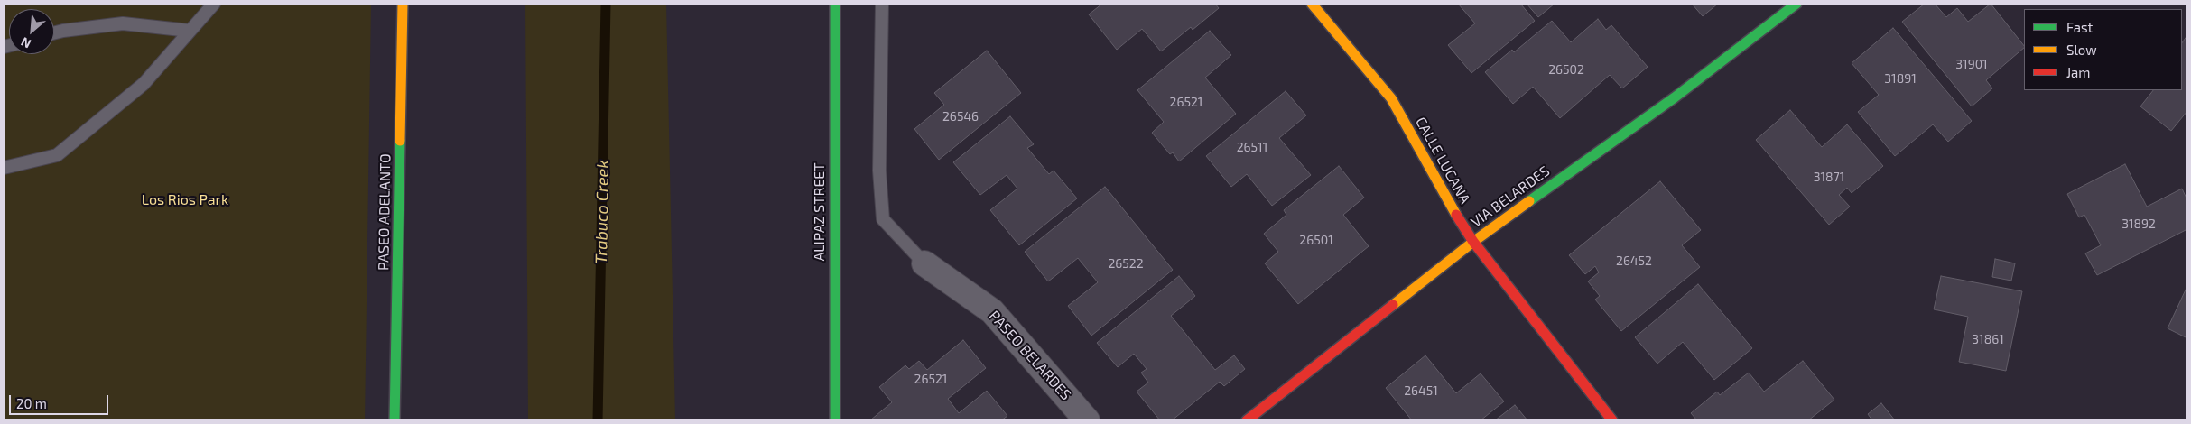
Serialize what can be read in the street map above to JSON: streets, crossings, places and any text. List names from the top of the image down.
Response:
{
  "streets": {
    "street": [
      "CALLE LUCANA",
      "VIA BELARDES",
      "PASEO ADELANTO",
      "ALIPAZ STREET",
      "PASEO BELARDES"
    ]
  },
  "crossings": [
    ["CALLE LUCANA", "VIA BELARDES"]
  ],
  "water": ["Trabuco Creek"],
  "parks": ["Los Rios Park"],
  "house_numbers": [
    "31901",
    "26502",
    "31891",
    "26521",
    "26546",
    "26511",
    "31871",
    "31892",
    "26501",
    "26452",
    "26522",
    "31861",
    "26521",
    "26451"
  ],
  "legend": ["Fast", "Slow", "Jam"],
  "scale_bar": "20 m",
  "north": "bottom left"
}
